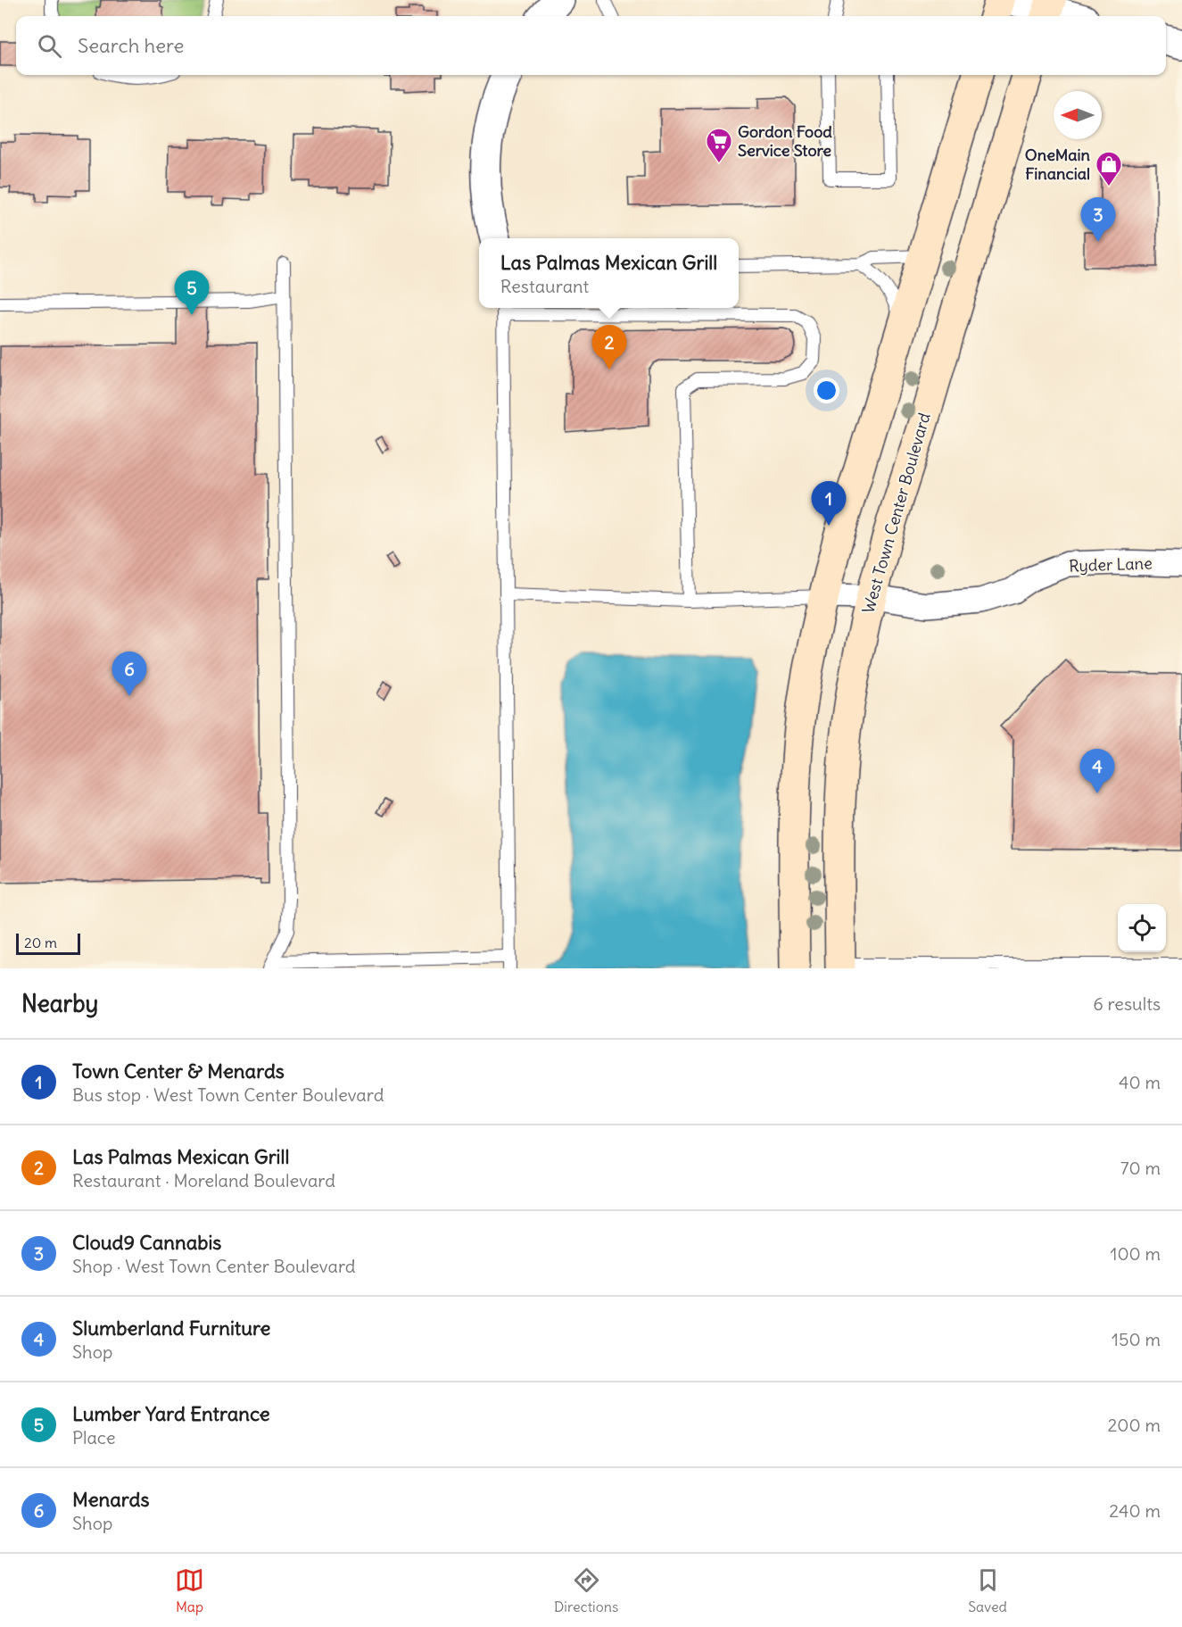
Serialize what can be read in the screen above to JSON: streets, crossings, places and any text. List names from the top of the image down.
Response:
{
  "streets": {
    "main road": ["West Town Center Boulevard"],
    "street": ["Ryder Lane"]
  },
  "crossings": [
    ["West Town Center Boulevard", "Ryder Lane"]
  ],
  "places": {
    "supermarket": ["Gordon Food Service Store"],
    "shop": ["OneMain Financial"]
  },
  "scale_bar": "20 m",
  "north": "left",
  "page": {
    "search": "Search here",
    "pins": [
      "3",
      "5",
      "2",
      "1",
      "6",
      "4"
    ],
    "popup": ["Las Palmas Mexican Grill", "Restaurant"],
    "scale": "20 m",
    "heading": ["Nearby", "6 results"],
    "list": [
      {
        "mark": "1",
        "name": "Town Center & Menards",
        "note": "Bus stop · West Town Center Boulevard",
        "value": "40 m"
      },
      {
        "mark": "2",
        "name": "Las Palmas Mexican Grill",
        "note": "Restaurant · Moreland Boulevard",
        "value": "70 m"
      },
      {
        "mark": "3",
        "name": "Cloud9 Cannabis",
        "note": "Shop · West Town Center Boulevard",
        "value": "100 m"
      },
      {
        "mark": "4",
        "name": "Slumberland Furniture",
        "note": "Shop",
        "value": "150 m"
      },
      {
        "mark": "5",
        "name": "Lumber Yard Entrance",
        "note": "Place",
        "value": "200 m"
      },
      {
        "mark": "6",
        "name": "Menards",
        "note": "Shop",
        "value": "240 m"
      }
    ],
    "nav": ["Map", "Directions", "Saved"]
  }
}
